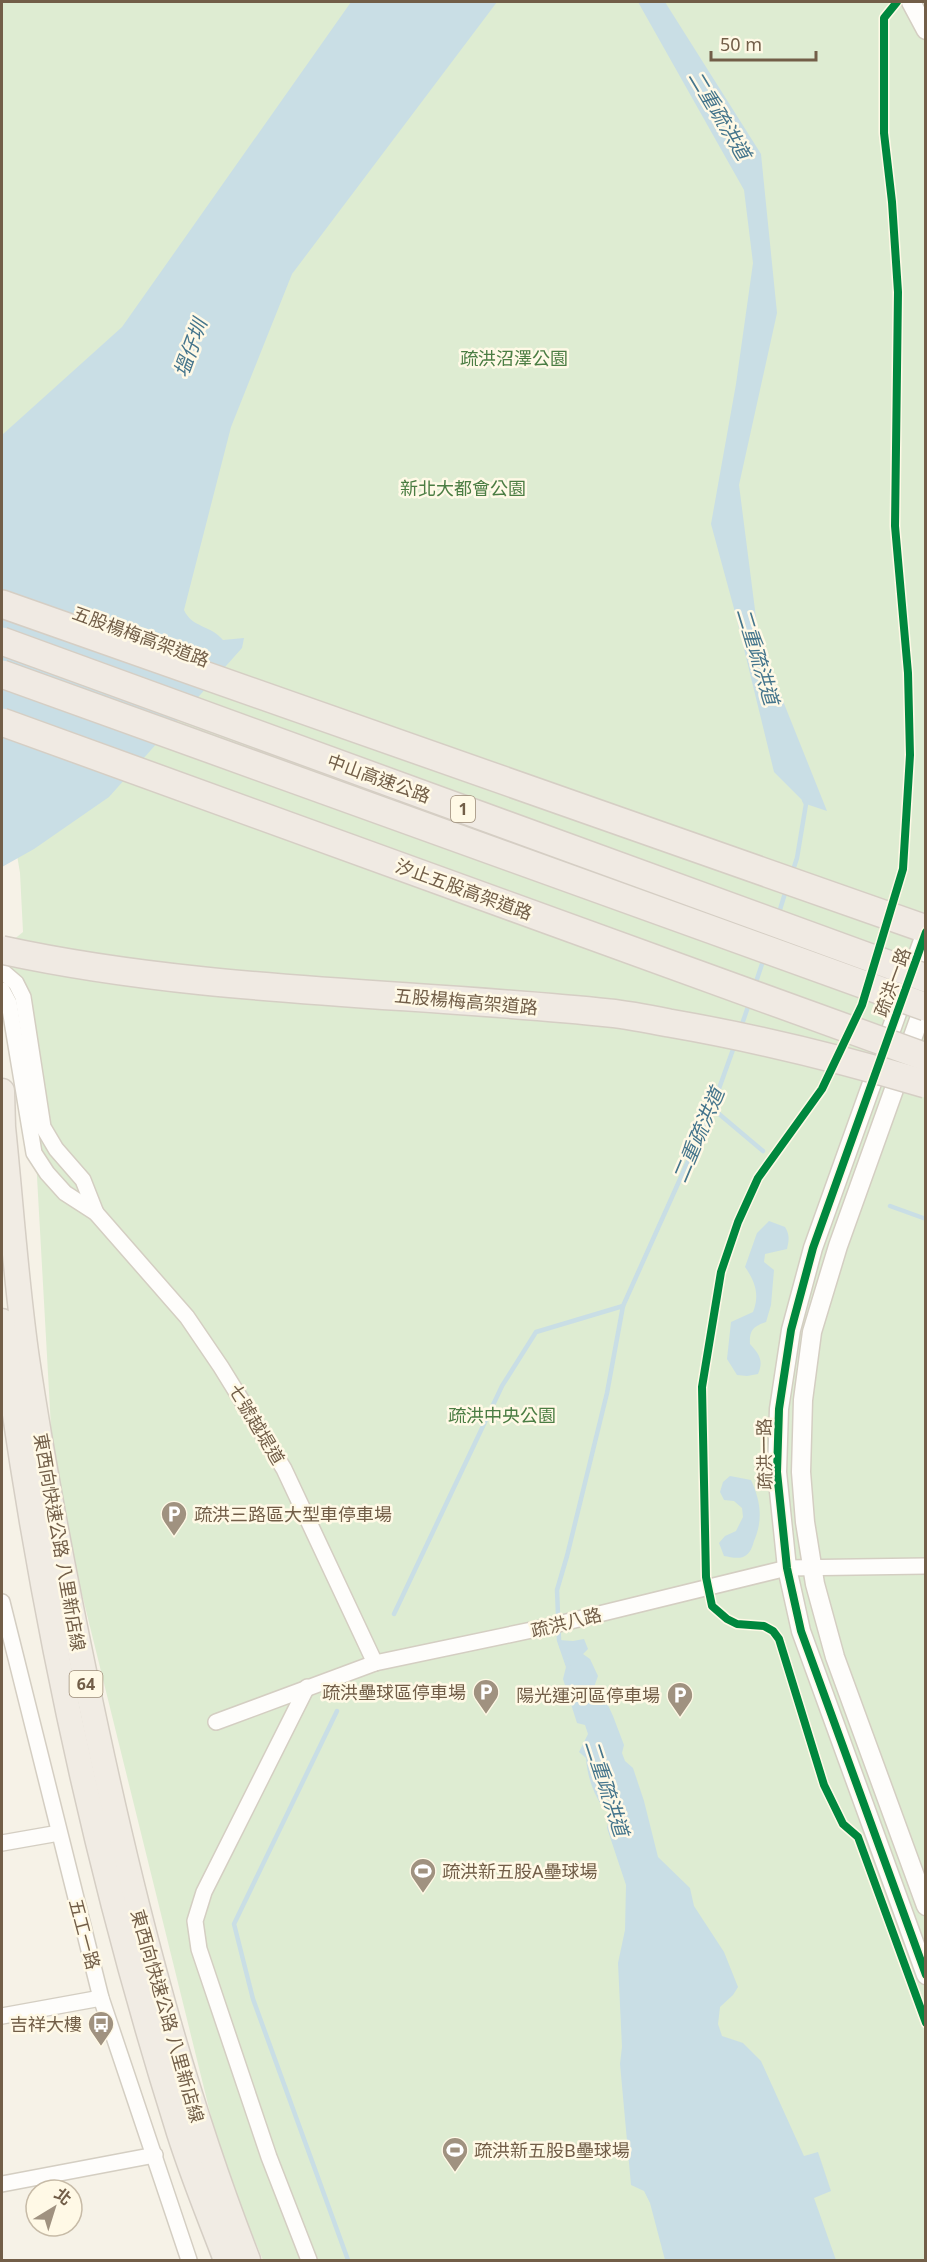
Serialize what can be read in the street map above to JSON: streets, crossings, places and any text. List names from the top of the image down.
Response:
{
  "streets": {
    "highway": [
      "五股楊梅高架道路",
      "中山高速公路",
      "1",
      "汐止五股高架道路",
      "東西向快速公路 八里新店線",
      "64"
    ],
    "street": [
      "疏洪一路",
      "七號越堤道",
      "疏洪八路",
      "五工一路"
    ]
  },
  "crossings": [
    ["五股楊梅高架道路", "1"],
    ["1", "疏洪一路"],
    ["疏洪一路", "疏洪八路"],
    ["七號越堤道", "疏洪八路"]
  ],
  "water": ["二重疏洪道", "塭仔圳"],
  "parks": ["疏洪沼澤公園", "新北大都會公園", "疏洪中央公園"],
  "places": {
    "parking": ["疏洪三路區大型車停車場", "疏洪壘球區停車場", "陽光運河區停車場"],
    "sports": ["疏洪新五股A壘球場", "疏洪新五股B壘球場"],
    "bus stop": ["吉祥大樓"]
  },
  "scale_bar": "50 m",
  "north": "top right"
}
